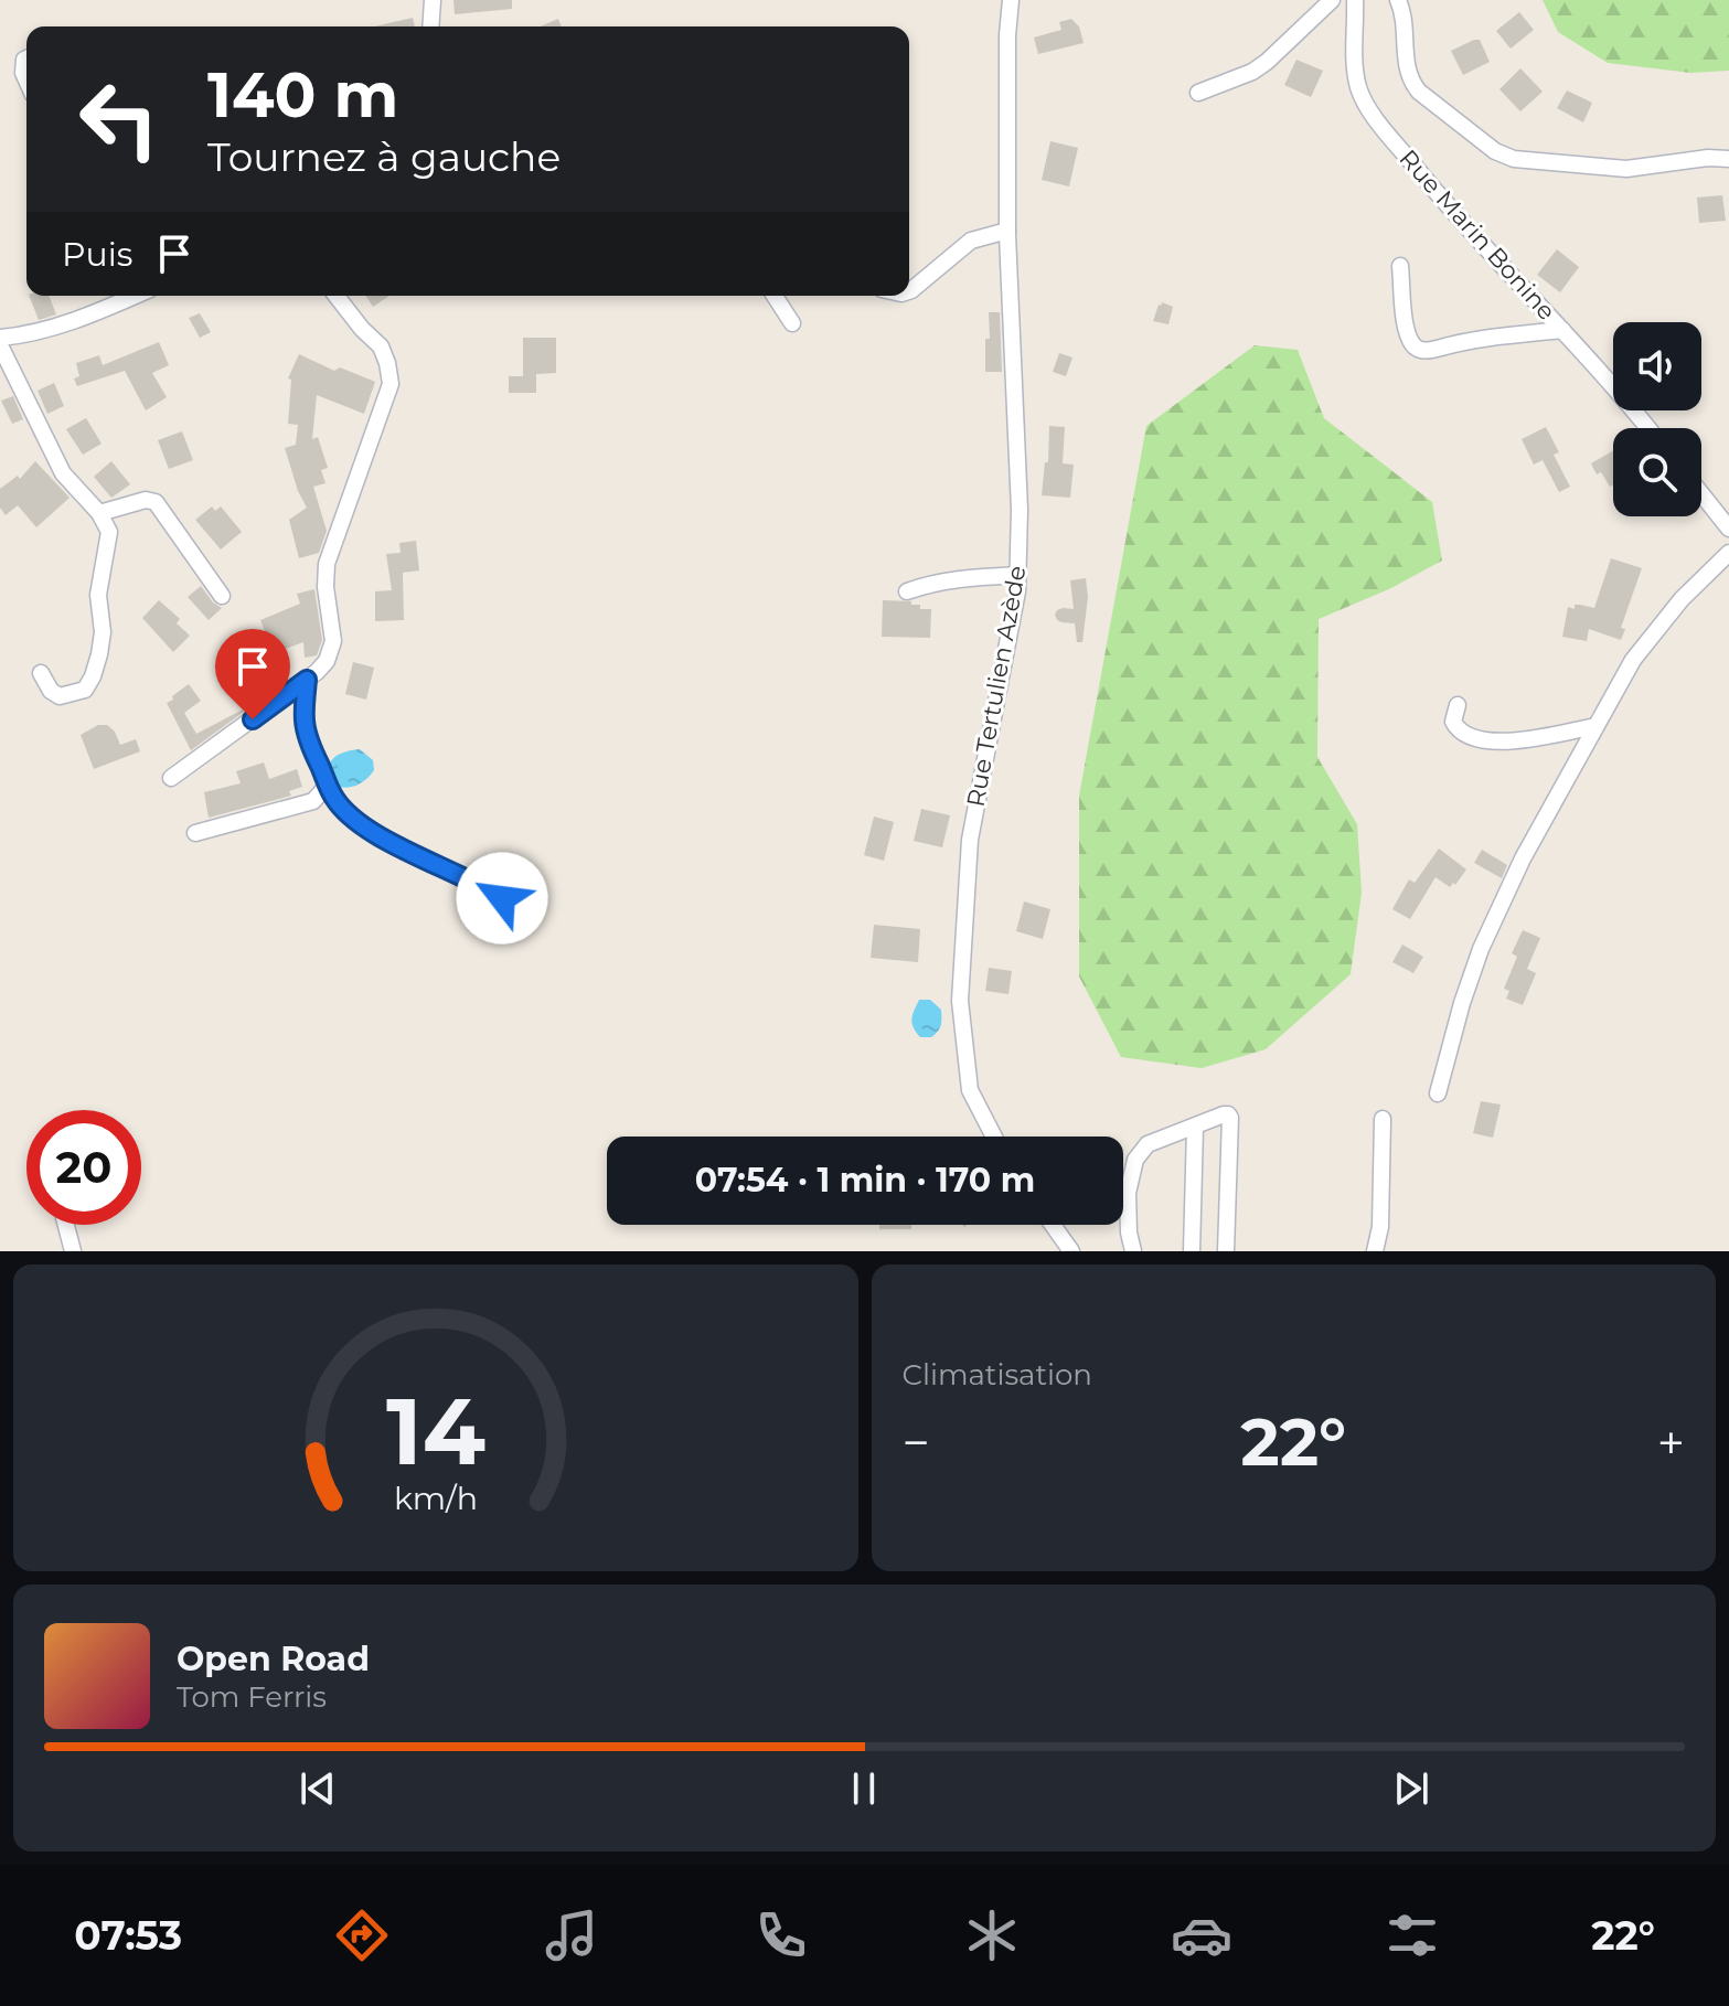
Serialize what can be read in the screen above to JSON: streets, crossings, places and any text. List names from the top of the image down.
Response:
{
  "streets": {
    "street": ["Rue Marin Bonine", "Rue Tertulien Azède"]
  },
  "page": {
    "turn": ["140 m", "Tournez à gauche"],
    "then": "Puis",
    "limit": "20",
    "trip": "07:54 · 1 min · 170 m",
    "tile": "Climatisation",
    "heat": ["−", "22°", "+"],
    "song": ["Open Road", "Tom Ferris"],
    "tabs": ["07:53", "22°"],
    "gauge": ["14", "km/h"]
  }
}
